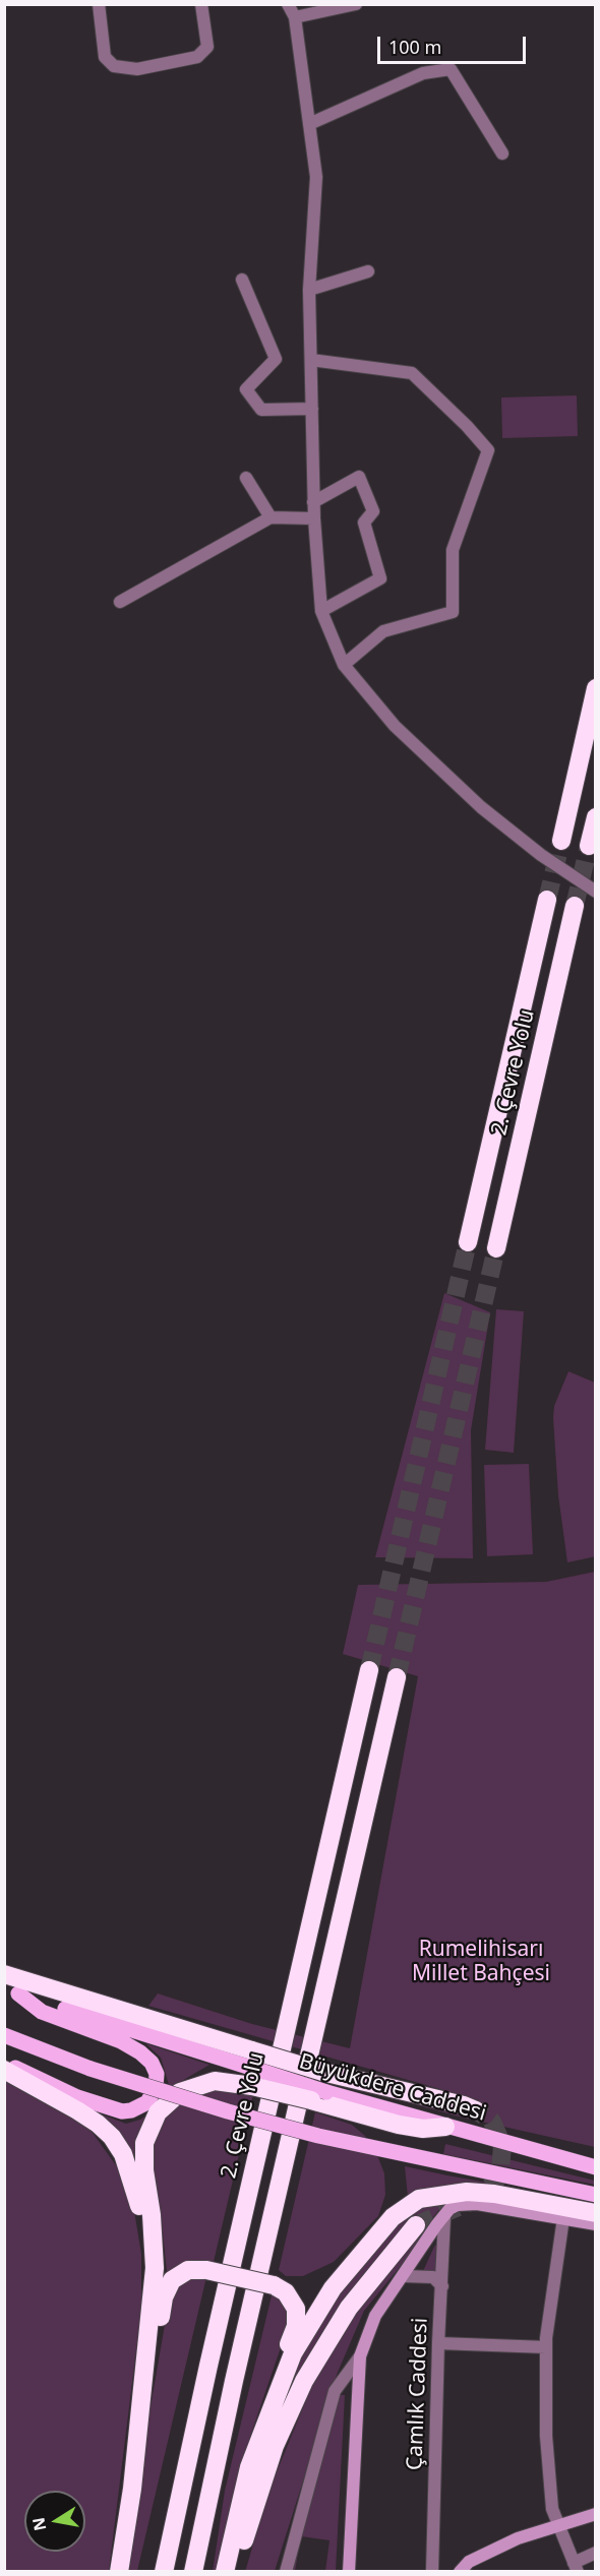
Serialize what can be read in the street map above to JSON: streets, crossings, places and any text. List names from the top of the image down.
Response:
{
  "streets": {
    "highway": ["2. Çevre Yolu"],
    "main road": ["Büyükdere Caddesi"],
    "street": ["Çamlık Caddesi"]
  },
  "parks": ["Rumelihisarı Millet Bahçesi"],
  "scale_bar": "100 m",
  "north": "left"
}
